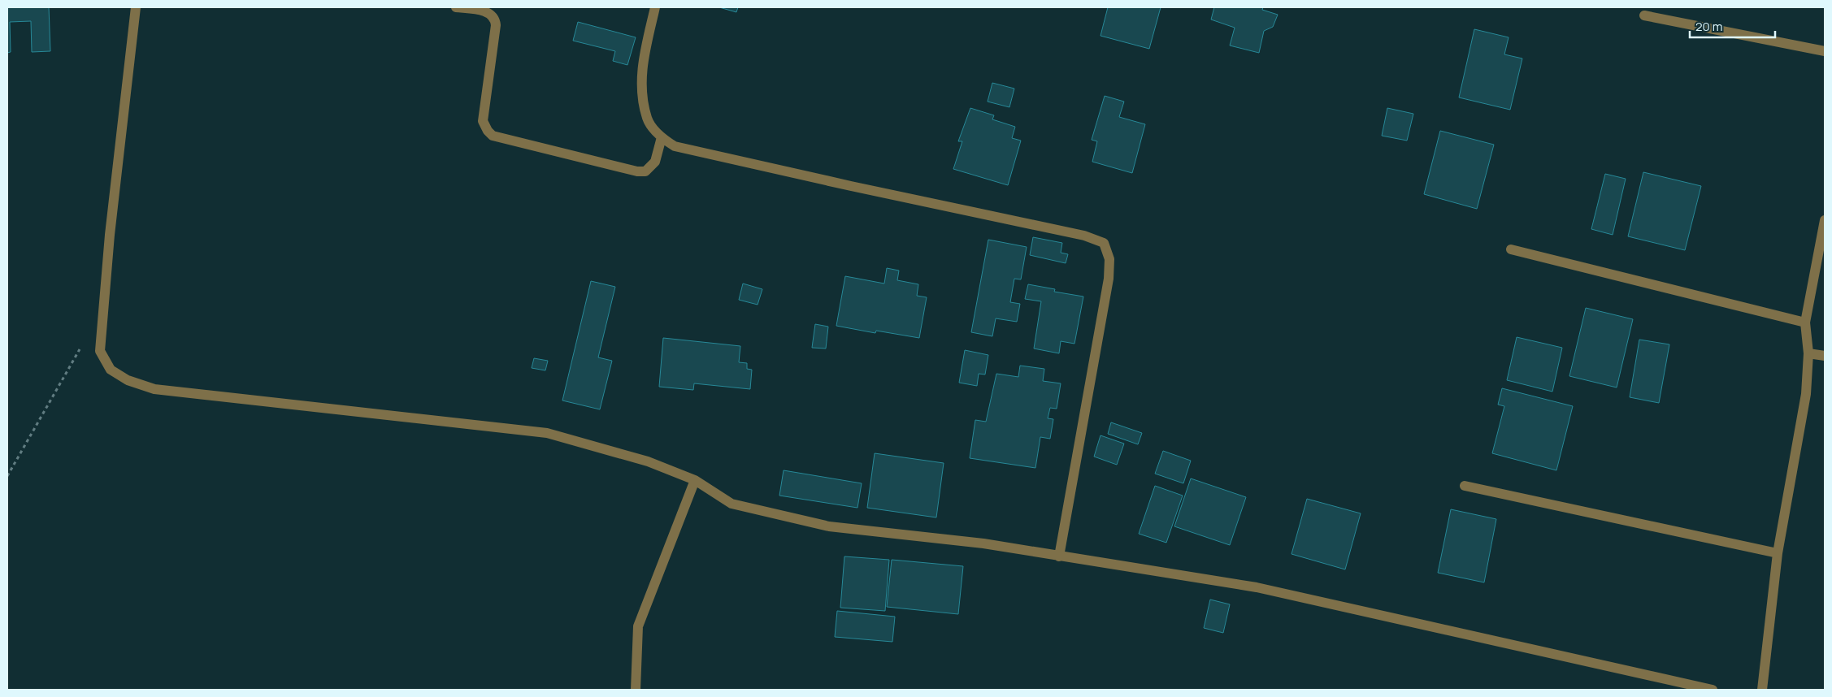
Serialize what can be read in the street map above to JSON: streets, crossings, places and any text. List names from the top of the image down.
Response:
{
  "scale_bar": "20 m"
}
